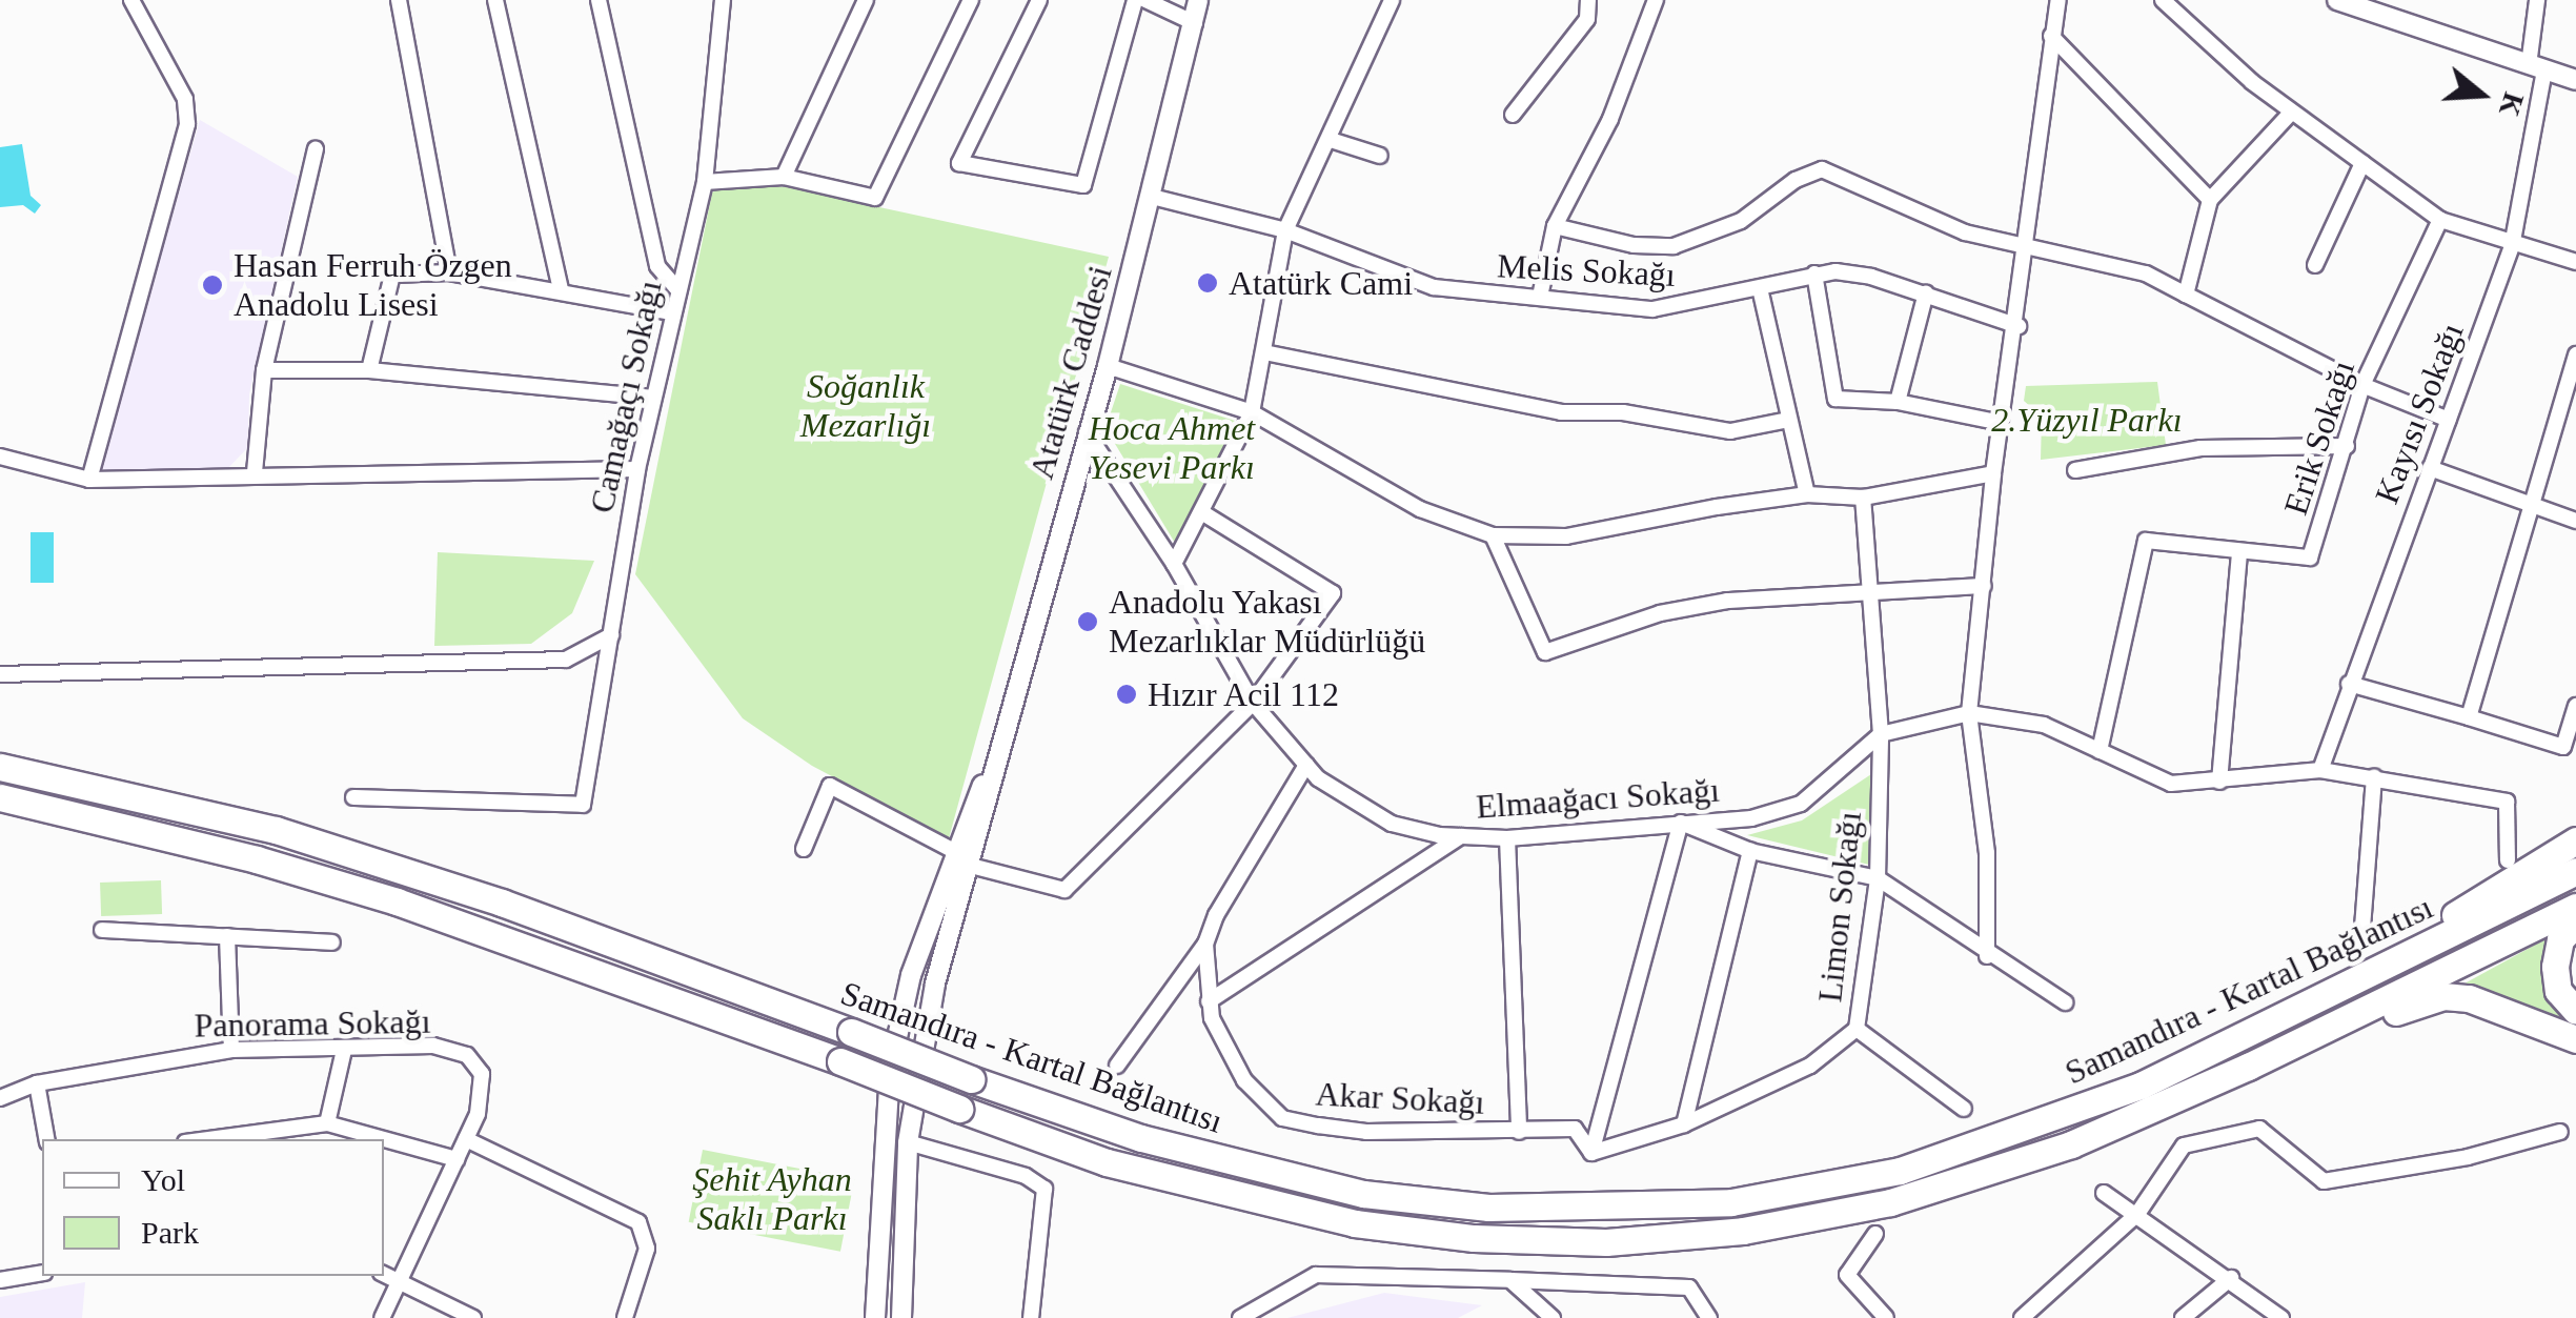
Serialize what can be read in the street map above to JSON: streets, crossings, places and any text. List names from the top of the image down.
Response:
{
  "streets": {
    "highway": ["Samandıra - Kartal Bağlantısı"],
    "street": [
      "Melis Sokağı",
      "Atatürk Caddesi",
      "Camağaçı Sokağı",
      "Kayısı Sokağı",
      "Erik Sokağı",
      "Elmaağacı Sokağı",
      "Limon Sokağı",
      "Panorama Sokağı",
      "Akar Sokağı"
    ]
  },
  "crossings": [
    ["Melis Sokağı", "Atatürk Caddesi"],
    ["Atatürk Caddesi", "Elmaağacı Sokağı"],
    ["Elmaağacı Sokağı", "Limon Sokağı"],
    ["Elmaağacı Sokağı", "Akar Sokağı"],
    ["Limon Sokağı", "Akar Sokağı"]
  ],
  "parks": [
    "Soğanlık Mezarlığı",
    "2.Yüzyıl Parkı",
    "Hoca Ahmet Yesevi Parkı",
    "Şehit Ayhan Saklı Parkı"
  ],
  "places": [
    "Atatürk Cami",
    "Hasan Ferruh Özgen Anadolu Lisesi",
    "Anadolu Yakası Mezarlıklar Müdürlüğü",
    "Hızır Acil 112"
  ],
  "legend": ["Yol", "Park"],
  "north": "right"
}
